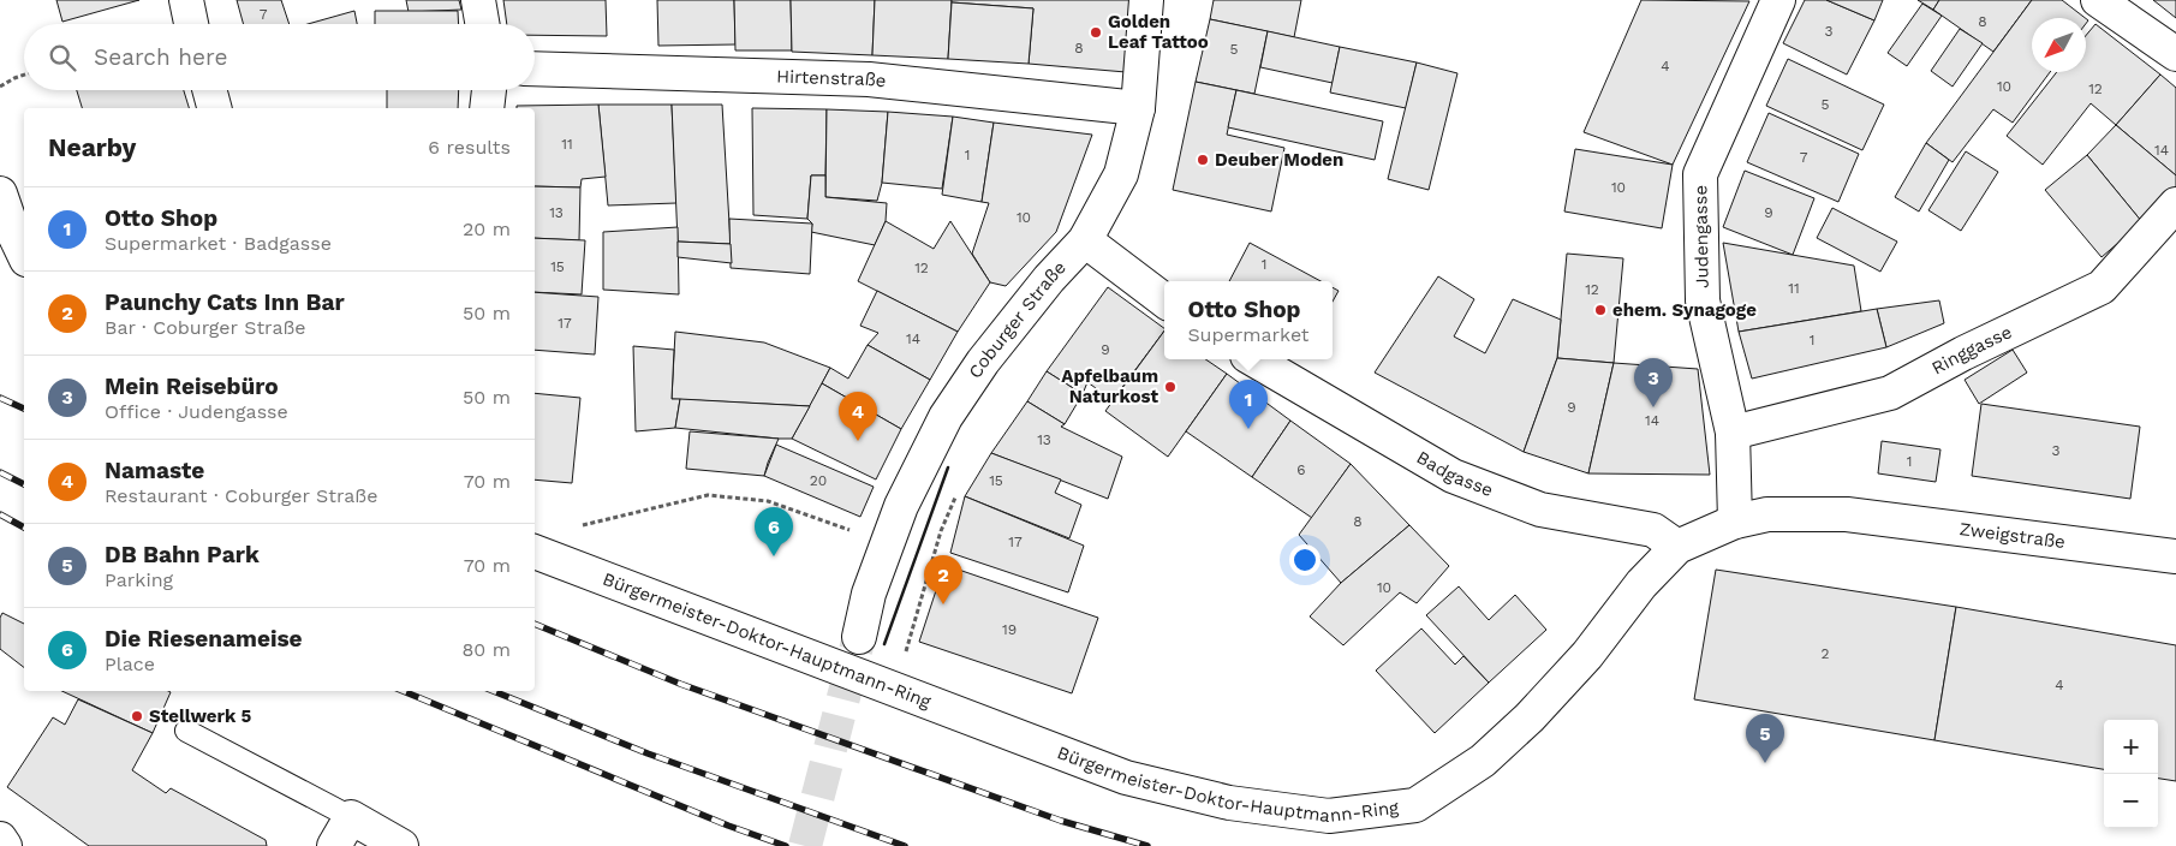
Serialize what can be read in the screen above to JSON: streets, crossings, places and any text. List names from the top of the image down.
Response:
{
  "streets": {
    "street": [
      "Hirtenstraße",
      "Judengasse",
      "Coburger Straße",
      "Ringgasse",
      "Badgasse",
      "Zweigstraße",
      "Bürgermeister-Doktor-Hauptmann-Ring"
    ]
  },
  "crossings": [
    ["Hirtenstraße", "Coburger Straße"],
    ["Judengasse", "Ringgasse"],
    ["Judengasse", "Bürgermeister-Doktor-Hauptmann-Ring"],
    ["Badgasse", "Bürgermeister-Doktor-Hauptmann-Ring"],
    ["Zweigstraße", "Bürgermeister-Doktor-Hauptmann-Ring"]
  ],
  "places": [
    "Golden Leaf Tattoo",
    "Deuber Moden",
    "ehem. Synagoge",
    "Apfelbaum Naturkost",
    "Stellwerk 5"
  ],
  "house_numbers": [
    "7",
    "8",
    "3",
    "8",
    "5",
    "4",
    "10",
    "12",
    "5",
    "11",
    "14",
    "1",
    "7",
    "10",
    "13",
    "9",
    "10",
    "1",
    "15",
    "12",
    "11",
    "12",
    "17",
    "14",
    "1",
    "9",
    "9",
    "14",
    "13",
    "3",
    "1",
    "6",
    "20",
    "15",
    "8",
    "17",
    "10",
    "19",
    "2",
    "4"
  ],
  "north": "bottom left",
  "page": {
    "search": "Search here",
    "heading": ["Nearby", "6 results"],
    "list": [
      {
        "mark": "1",
        "name": "Otto Shop",
        "note": "Supermarket · Badgasse",
        "value": "20 m"
      },
      {
        "mark": "2",
        "name": "Paunchy Cats Inn Bar",
        "note": "Bar · Coburger Straße",
        "value": "50 m"
      },
      {
        "mark": "3",
        "name": "Mein Reisebüro",
        "note": "Office · Judengasse",
        "value": "50 m"
      },
      {
        "mark": "4",
        "name": "Namaste",
        "note": "Restaurant · Coburger Straße",
        "value": "70 m"
      },
      {
        "mark": "5",
        "name": "DB Bahn Park",
        "note": "Parking",
        "value": "70 m"
      },
      {
        "mark": "6",
        "name": "Die Riesenameise",
        "note": "Place",
        "value": "80 m"
      }
    ],
    "popup": ["Otto Shop", "Supermarket"],
    "pins": [
      "3",
      "1",
      "4",
      "6",
      "2",
      "5"
    ],
    "map_buttons": ["+", "−"]
  }
}
